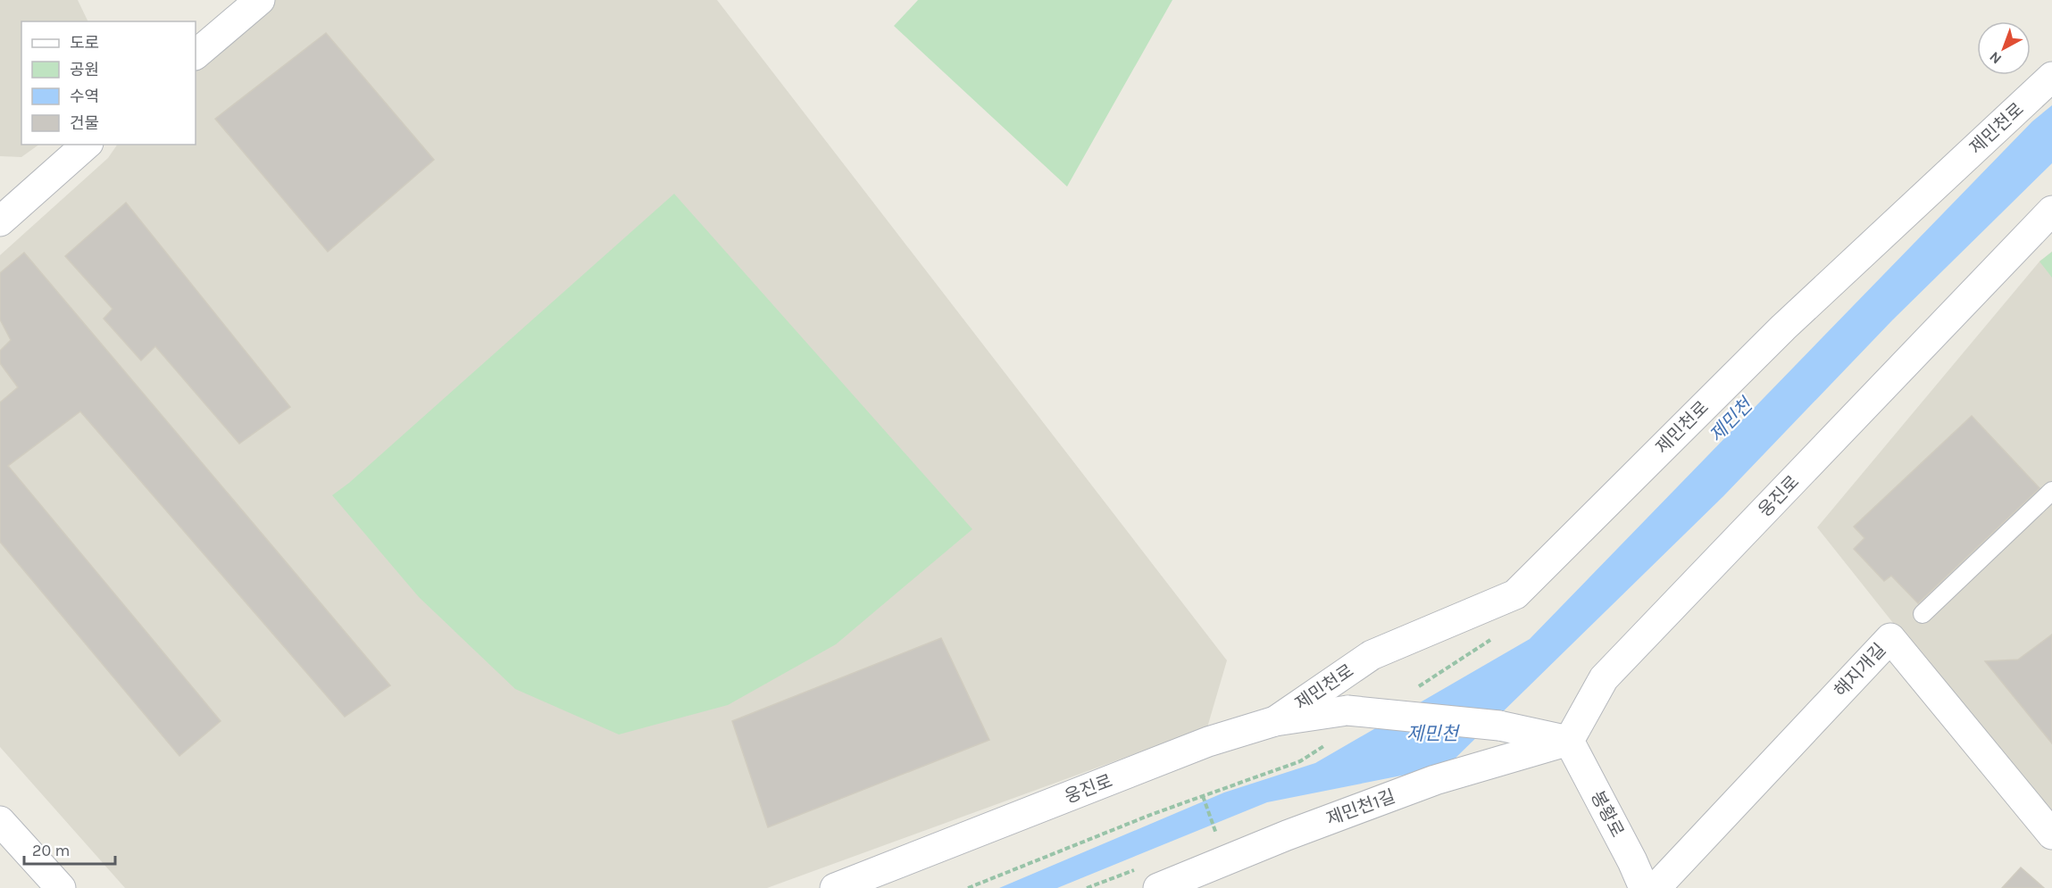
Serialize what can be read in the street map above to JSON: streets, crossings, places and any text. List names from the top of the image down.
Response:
{
  "streets": {
    "street": [
      "제민천로",
      "웅진로",
      "해지개길",
      "제민천1길",
      "봉황로"
    ]
  },
  "crossings": [
    ["제민천로", "웅진로"],
    ["웅진로", "제민천1길"],
    ["웅진로", "봉황로"],
    ["제민천1길", "봉황로"]
  ],
  "water": ["제민천"],
  "legend": [
    "도로",
    "공원",
    "수역",
    "건물"
  ],
  "scale_bar": "20 m",
  "north": "bottom left"
}
